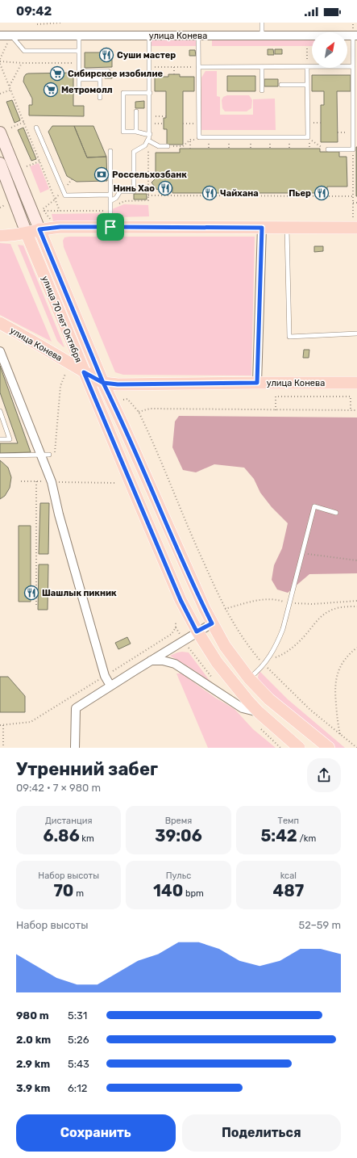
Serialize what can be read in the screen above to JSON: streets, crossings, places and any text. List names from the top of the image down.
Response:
{
  "streets": {
    "main road": ["улица Конева", "улица 70 лет Октября"]
  },
  "crossings": [
    ["улица Конева", "улица 70 лет Октября"]
  ],
  "places": {
    "restaurant": [
      "Суши мастер",
      "Нинь Хао",
      "Чайхана",
      "Пьер",
      "Шашлык пикник"
    ],
    "supermarket": ["Сибирское изобилие", "Метромолл"],
    "bank": ["Россельхозбанк"]
  },
  "north": "top right",
  "page": {
    "status": "09:42",
    "heading": ["Утренний забег", "09:42 · 7 × 980 m"],
    "stats": [
      ["Дистанция", "6.86 km"],
      ["Время", "39:06"],
      ["Темп", "5:42 /km"],
      ["Набор высоты", "70 m"],
      ["Пульс", "140 bpm"],
      ["kcal", "487"]
    ],
    "chart": ["Набор высоты", "52–59 m"],
    "list": [
      {
        "name": "980 m",
        "note": "5:31"
      },
      {
        "name": "2.0 km",
        "note": "5:26"
      },
      {
        "name": "2.9 km",
        "note": "5:43"
      },
      {
        "name": "3.9 km",
        "note": "6:12"
      }
    ],
    "buttons": ["Сохранить", "Поделиться"]
  }
}
